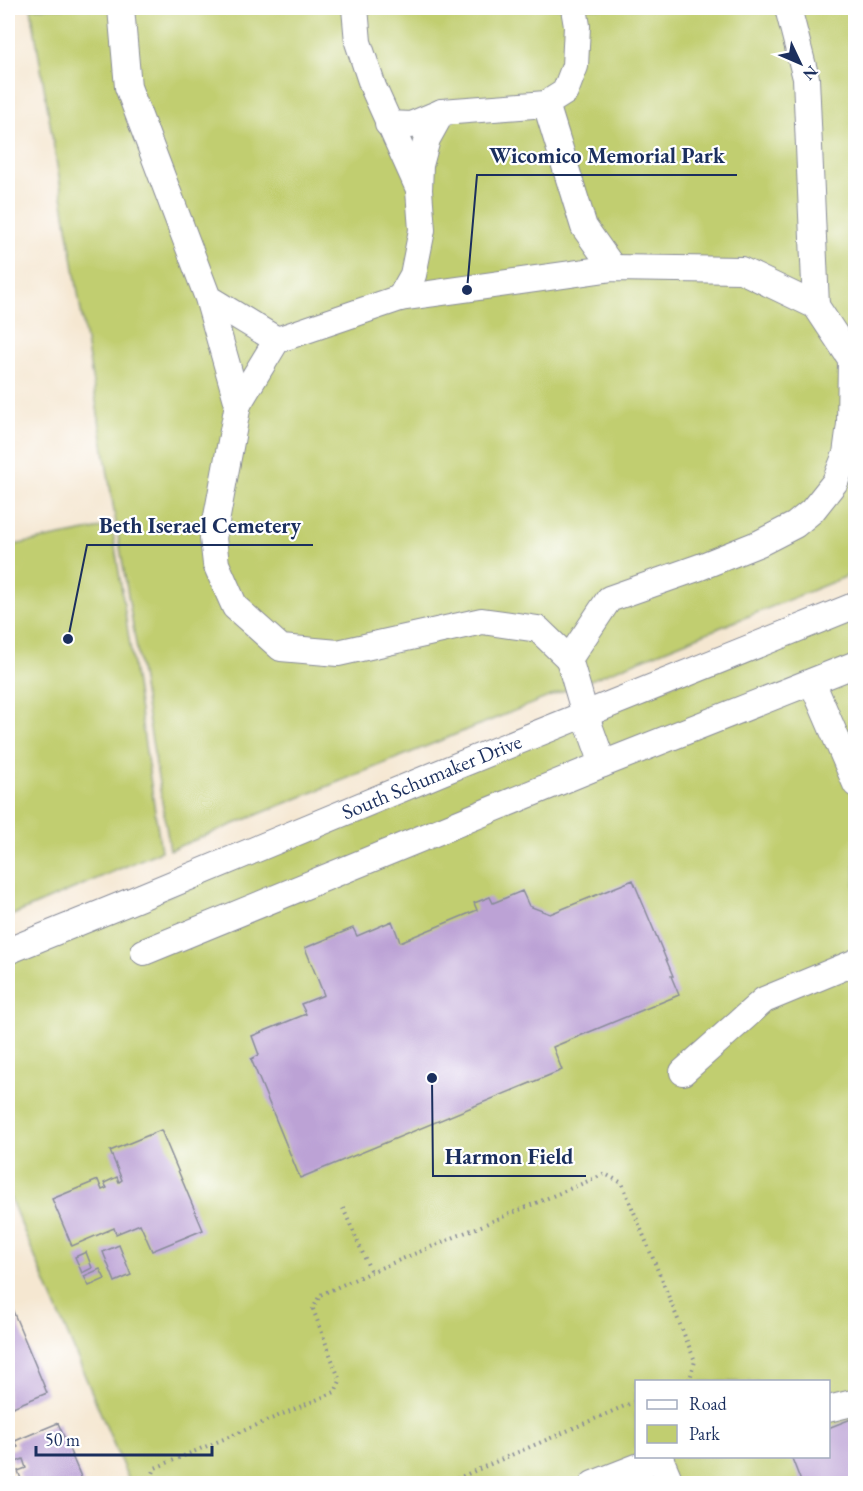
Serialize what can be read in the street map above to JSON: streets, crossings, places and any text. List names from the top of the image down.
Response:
{
  "streets": {
    "street": ["South Schumaker Drive"]
  },
  "places": ["Wicomico Memorial Park", "Beth Iserael Cemetery", "Harmon Field"],
  "legend": ["Road", "Park"],
  "scale_bar": "50 m",
  "north": "bottom right"
}
